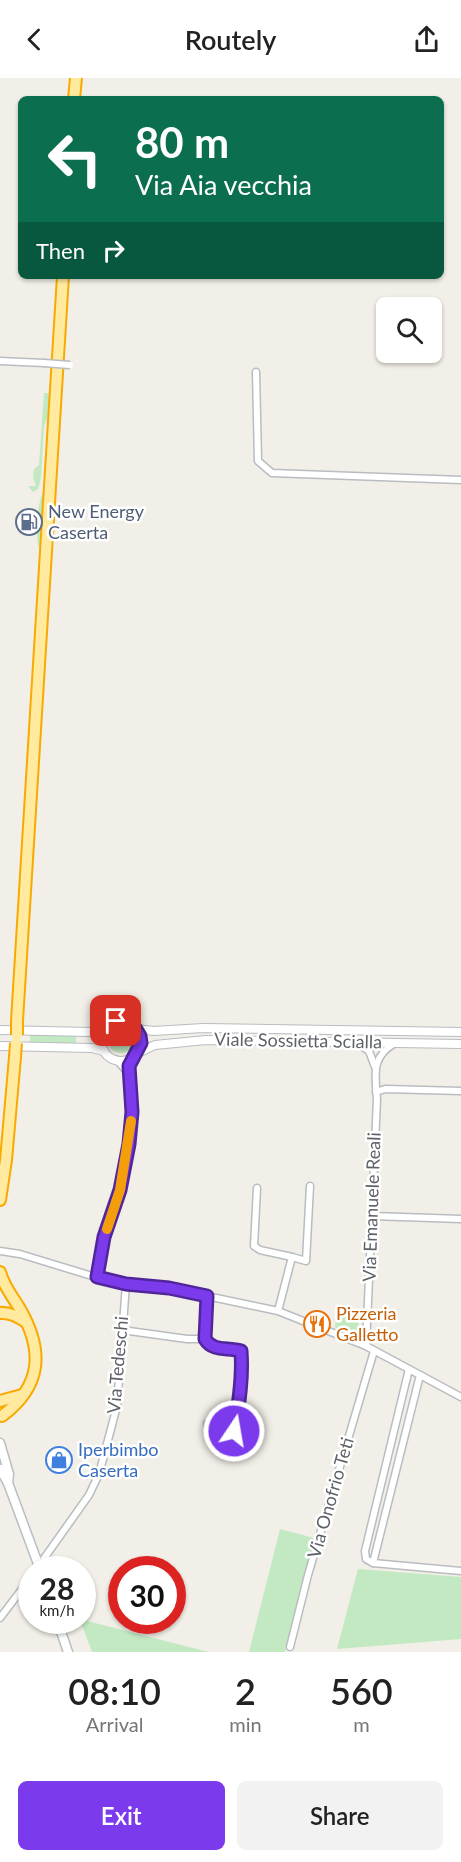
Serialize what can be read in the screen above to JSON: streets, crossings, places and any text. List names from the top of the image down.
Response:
{
  "streets": {
    "street": [
      "Viale Sossietta Scialla",
      "Via Emanuele Reali",
      "Via Tedeschi",
      "Via Onofrio Teti"
    ]
  },
  "places": {
    "fuel station": ["New Energy Caserta"],
    "restaurant": ["Pizzeria Galletto"],
    "shop": ["Iperbimbo Caserta"]
  },
  "page": {
    "header": "Routely",
    "turn": ["80 m", "Via Aia vecchia"],
    "then": "Then",
    "speed": "28 km/h",
    "limit": "30",
    "eta": [
      "08:10",
      "Arrival",
      "2",
      "min",
      "560",
      "m"
    ],
    "buttons": ["Exit", "Share"]
  }
}
